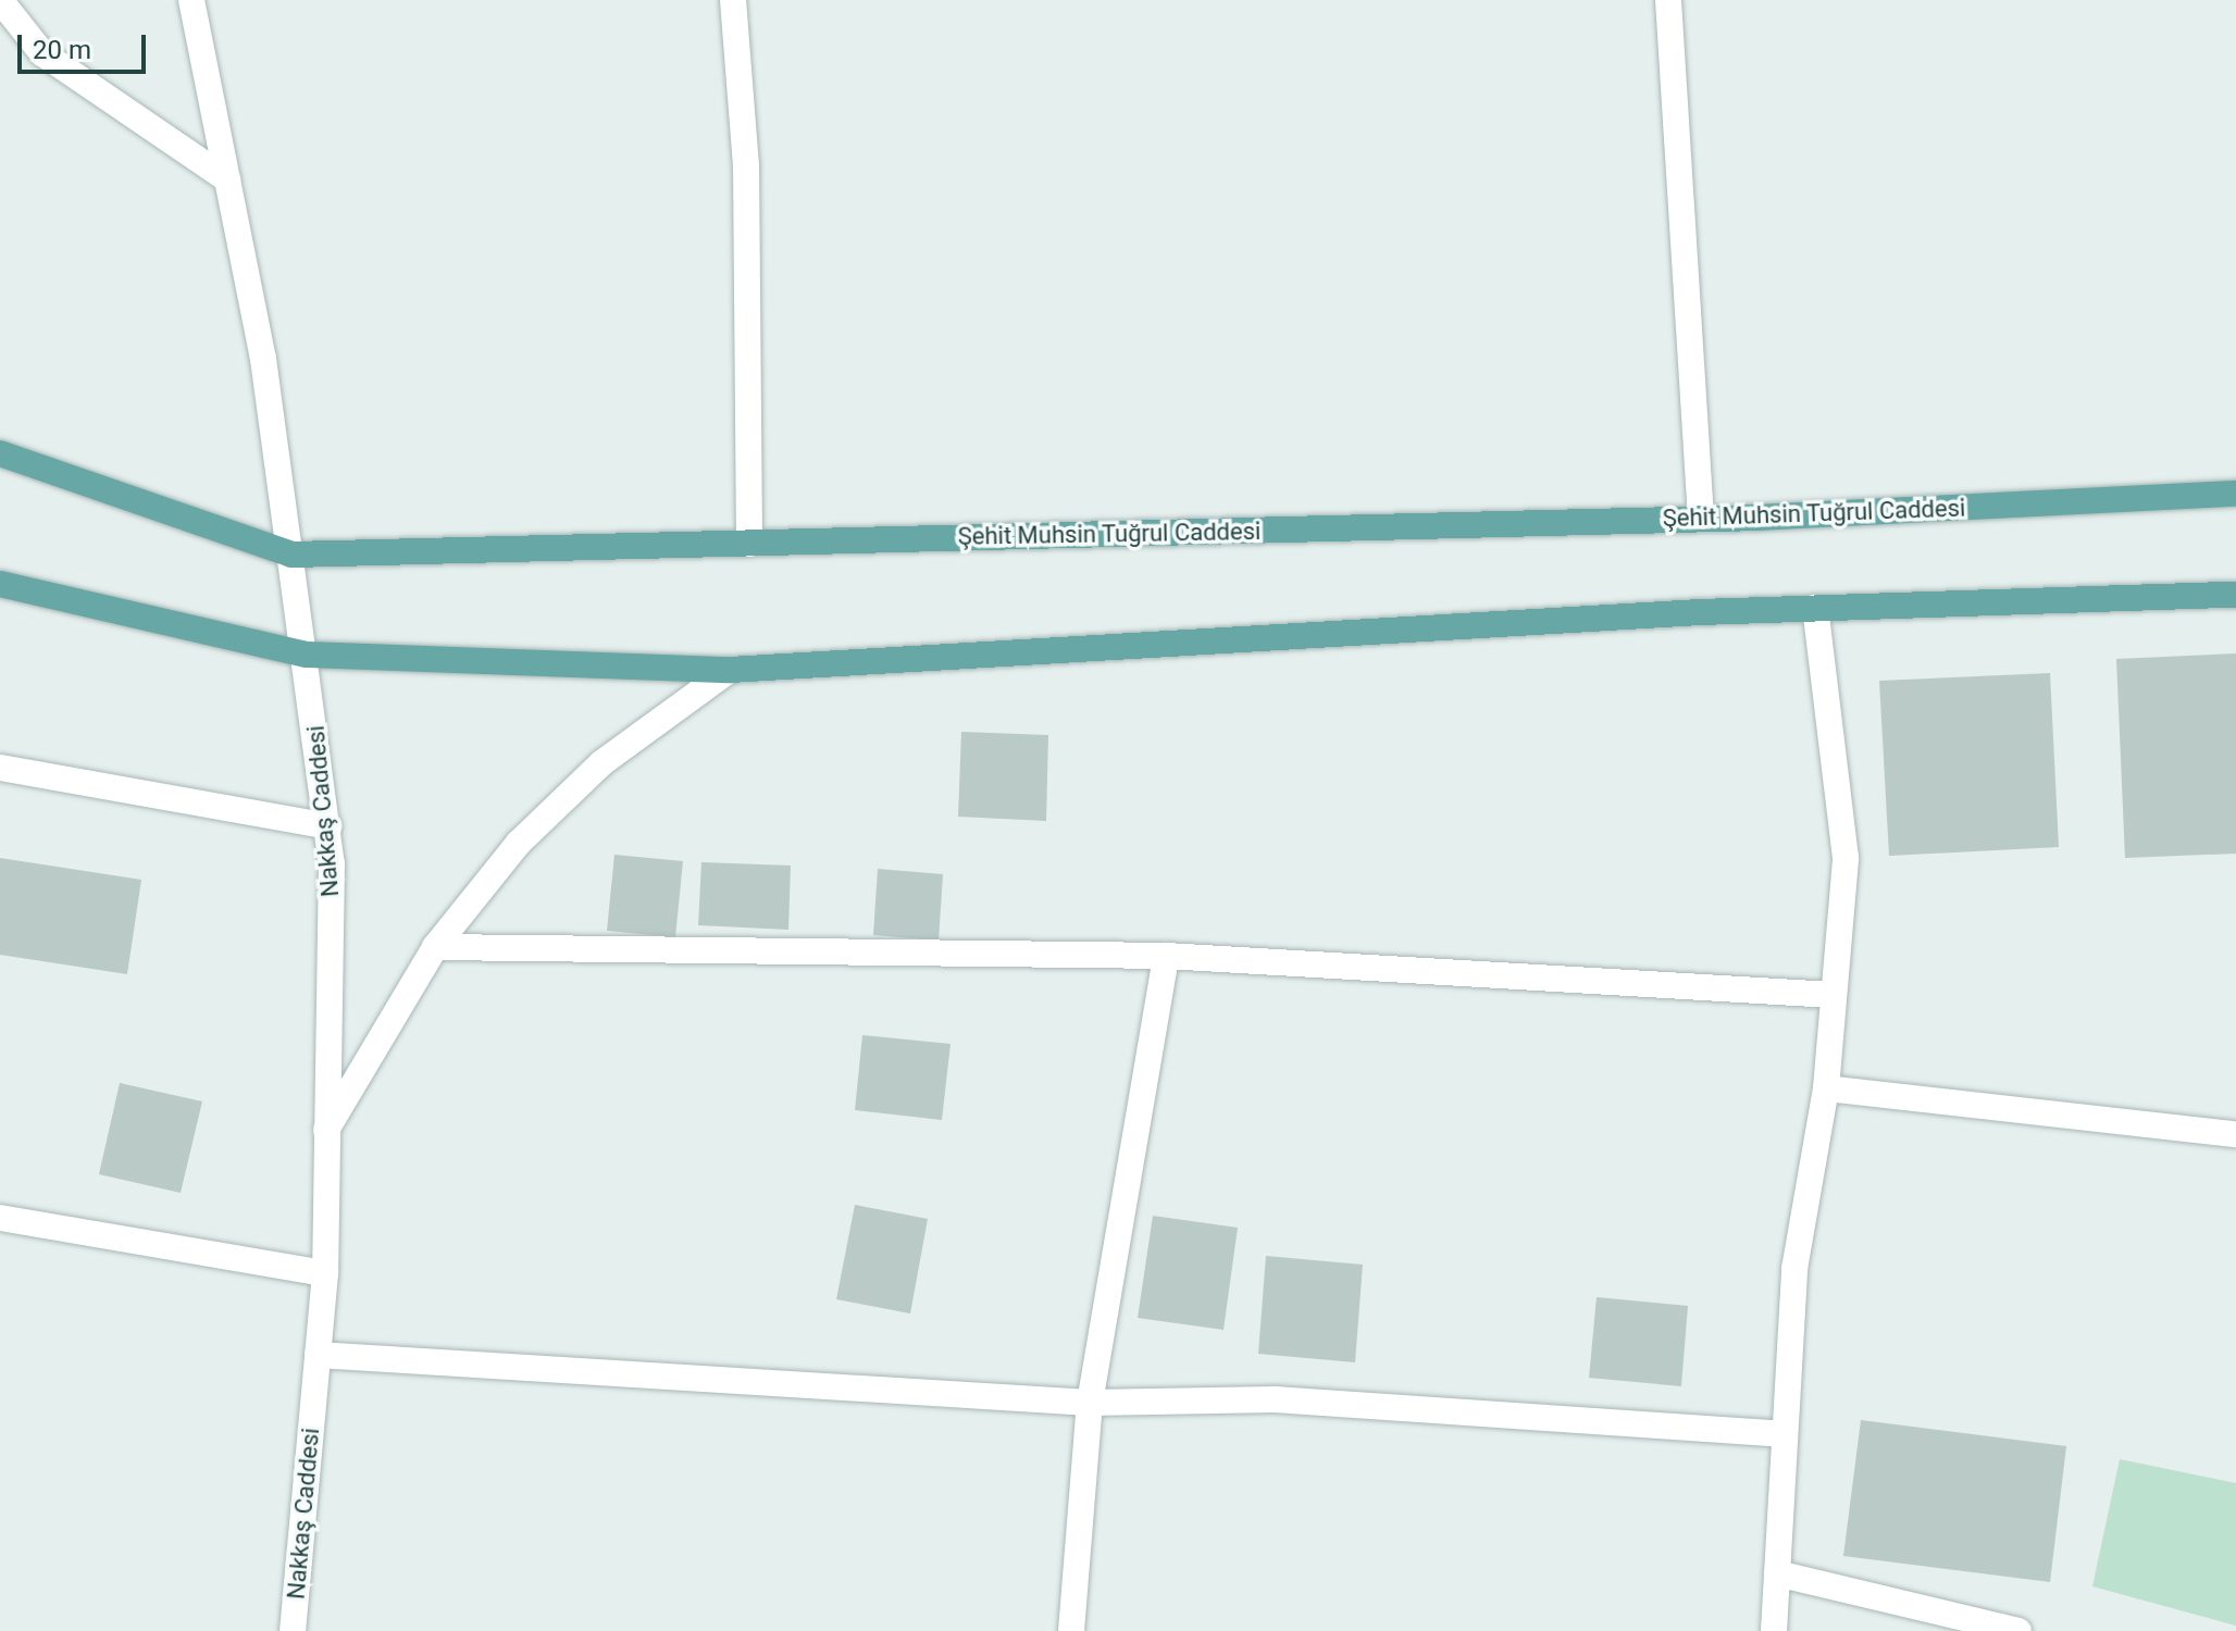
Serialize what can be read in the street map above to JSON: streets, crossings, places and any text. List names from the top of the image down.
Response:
{
  "streets": {
    "main road": ["Şehit Muhsin Tuğrul Caddesi"],
    "street": ["Nakkaş Caddesi"]
  },
  "crossings": [
    ["Şehit Muhsin Tuğrul Caddesi", "Nakkaş Caddesi"]
  ],
  "scale_bar": "20 m"
}
